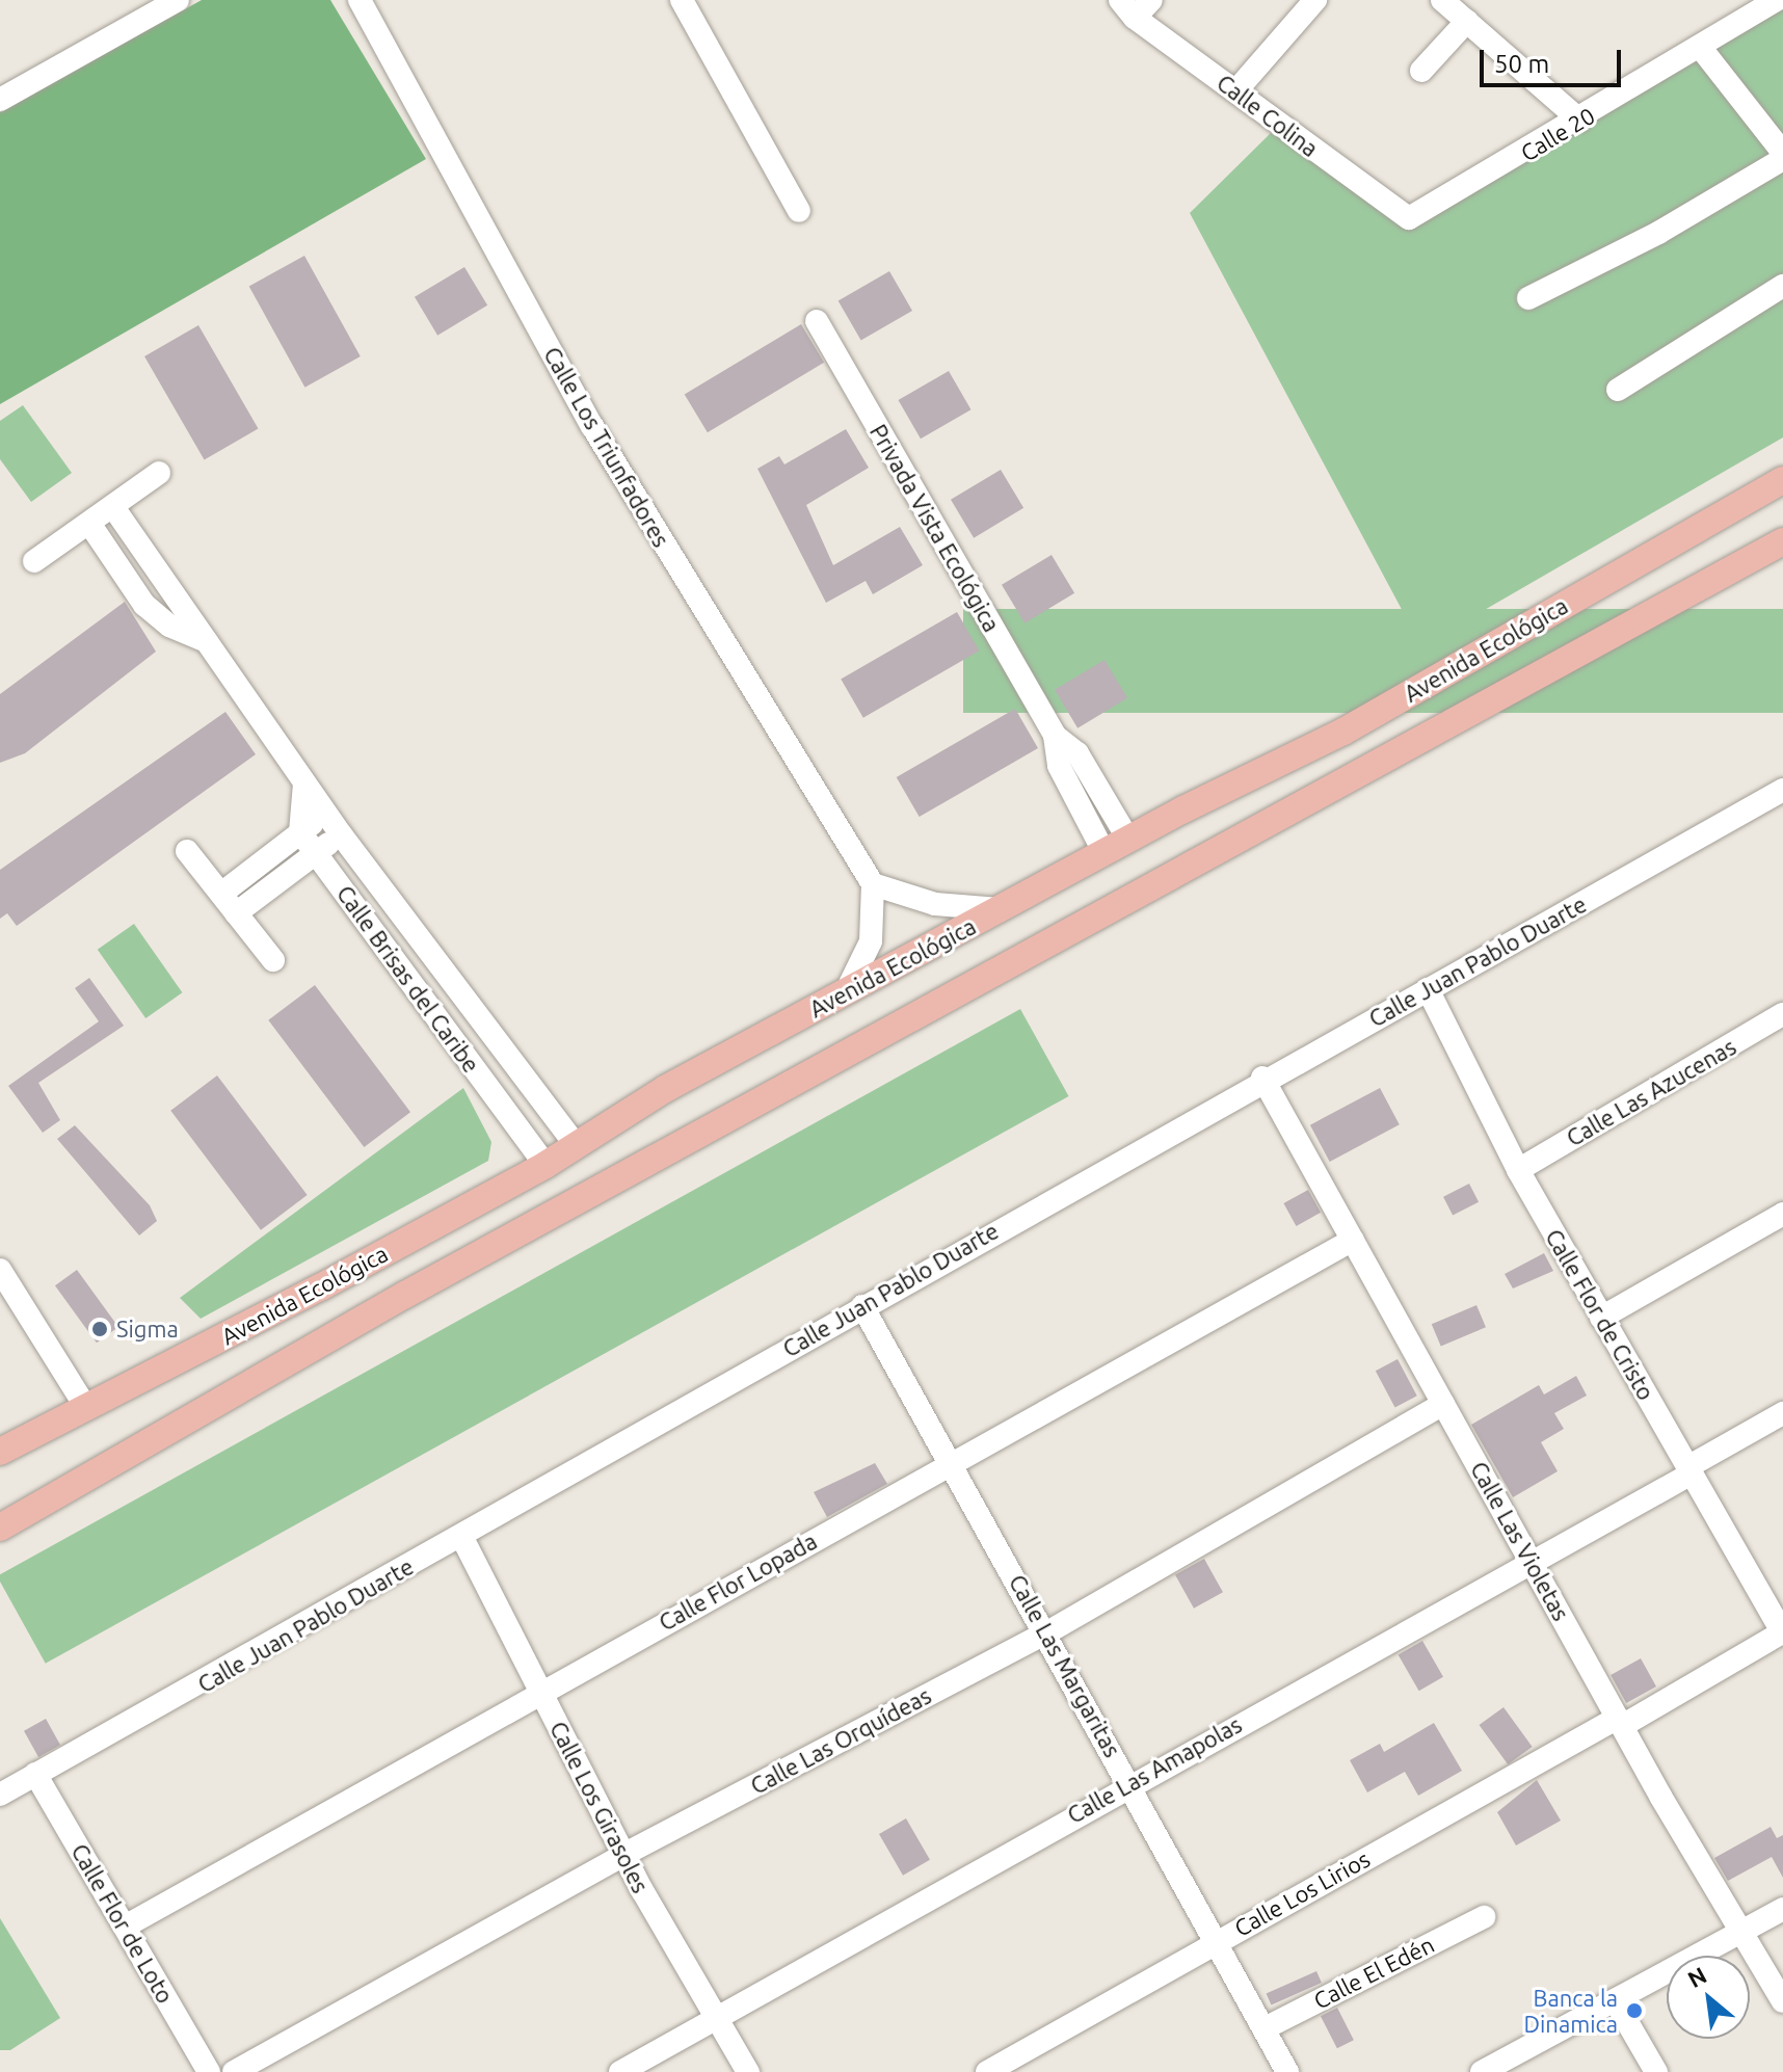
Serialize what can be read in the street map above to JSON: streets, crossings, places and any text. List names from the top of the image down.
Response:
{
  "streets": {
    "main road": ["Avenida Ecológica"],
    "street": [
      "Calle Colina",
      "Calle 20",
      "Calle Los Triunfadores",
      "Privada Vista Ecológica",
      "Calle Juan Pablo Duarte",
      "Calle Brisas del Caribe",
      "Calle Las Azucenas",
      "Calle Flor de Cristo",
      "Calle Las Violetas",
      "Calle Flor Lopada",
      "Calle Las Margaritas",
      "Calle Las Orquídeas",
      "Calle Las Amapolas",
      "Calle Los Girasoles",
      "Calle Los Lirios",
      "Calle Flor de Loto",
      "Calle El Edén"
    ]
  },
  "crossings": [
    ["Calle Colina", "Calle 20"],
    ["Privada Vista Ecológica", "Avenida Ecológica"],
    ["Avenida Ecológica", "Calle Brisas del Caribe"],
    ["Calle Juan Pablo Duarte", "Calle Flor de Cristo"],
    ["Calle Juan Pablo Duarte", "Calle Las Violetas"],
    ["Calle Juan Pablo Duarte", "Calle Las Margaritas"],
    ["Calle Juan Pablo Duarte", "Calle Los Girasoles"],
    ["Calle Juan Pablo Duarte", "Calle Flor de Loto"],
    ["Calle Las Azucenas", "Calle Flor de Cristo"],
    ["Calle Flor de Cristo", "Calle Las Amapolas"],
    ["Calle Flor de Cristo", "Calle Los Lirios"],
    ["Calle Las Violetas", "Calle Flor Lopada"],
    ["Calle Las Violetas", "Calle Las Orquídeas"],
    ["Calle Las Violetas", "Calle Las Amapolas"],
    ["Calle Las Violetas", "Calle Los Lirios"],
    ["Calle Flor Lopada", "Calle Las Margaritas"],
    ["Calle Flor Lopada", "Calle Los Girasoles"],
    ["Calle Flor Lopada", "Calle Flor de Loto"],
    ["Calle Las Margaritas", "Calle Las Orquídeas"],
    ["Calle Las Margaritas", "Calle Las Amapolas"],
    ["Calle Las Margaritas", "Calle Los Lirios"],
    ["Calle Las Margaritas", "Calle El Edén"],
    ["Calle Las Orquídeas", "Calle Los Girasoles"],
    ["Calle Las Amapolas", "Calle Los Girasoles"]
  ],
  "places": ["Sigma", "Banca la Dinamica"],
  "scale_bar": "50 m",
  "north": "top left"
}
